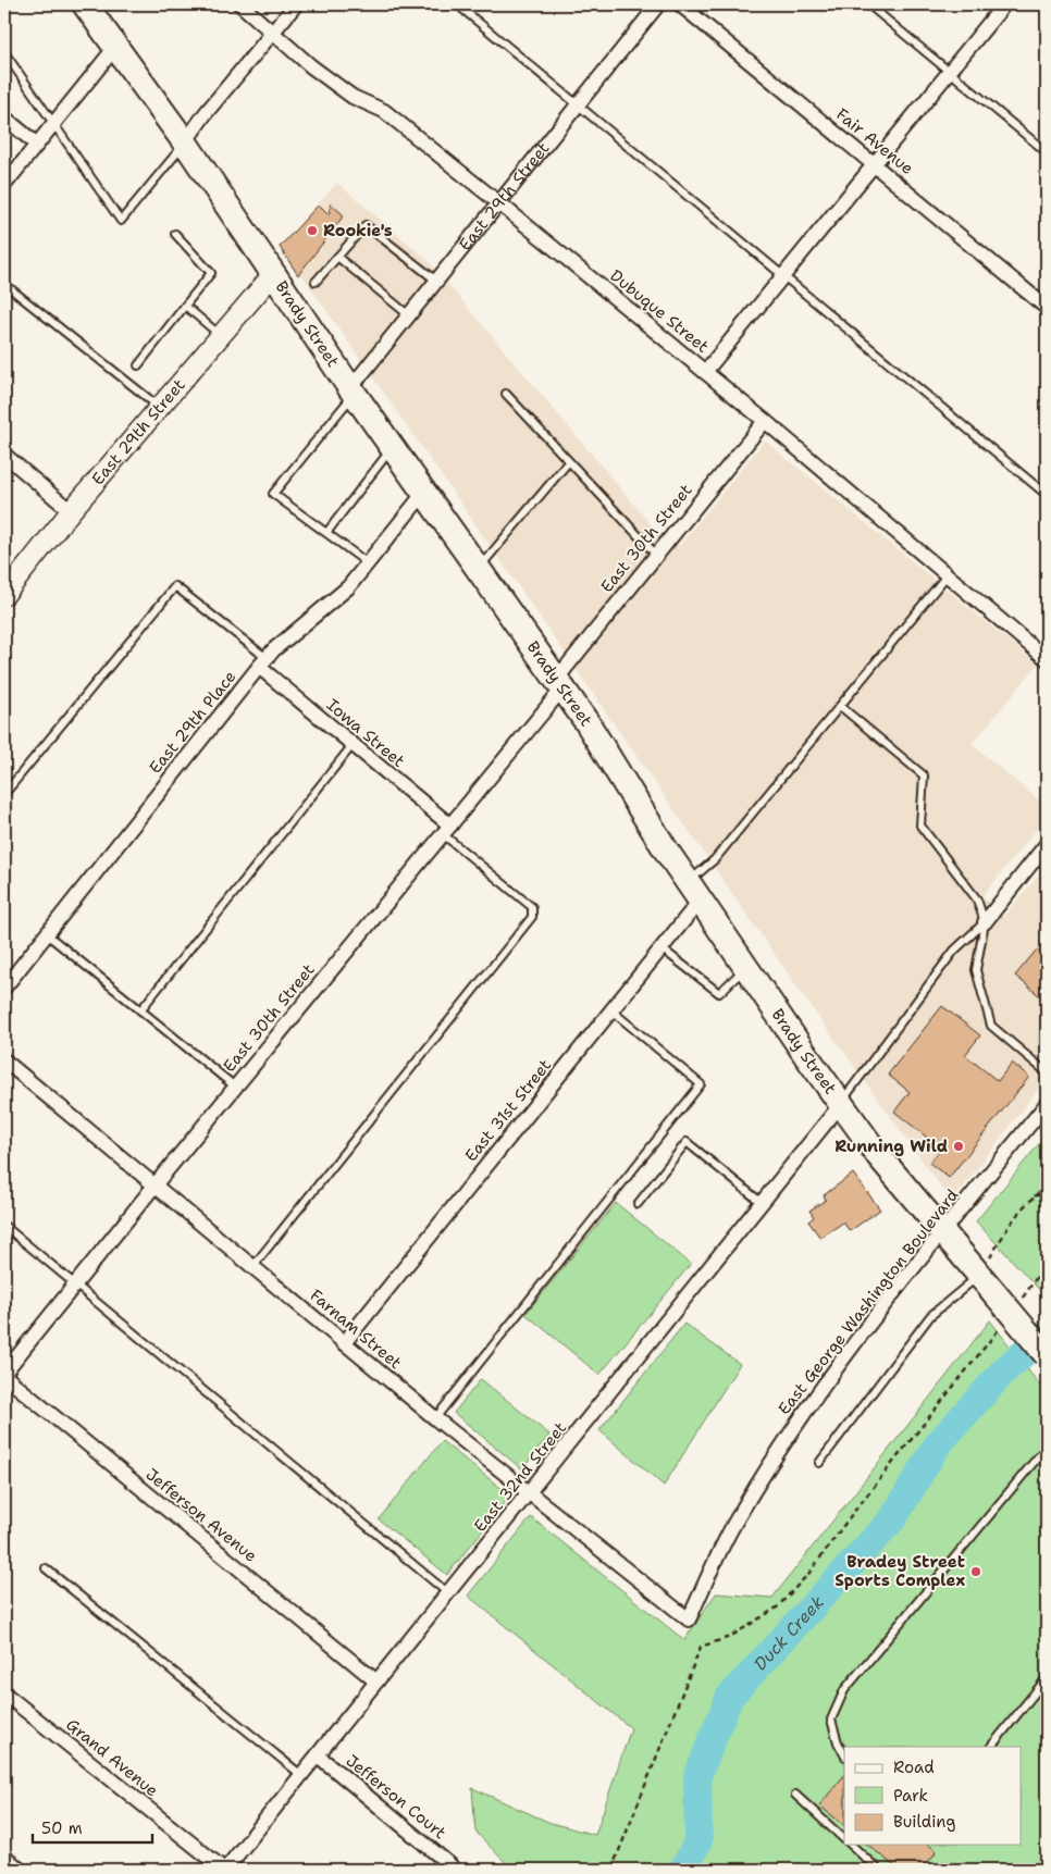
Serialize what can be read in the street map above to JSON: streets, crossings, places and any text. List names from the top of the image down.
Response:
{
  "streets": {
    "highway": ["Brady Street"],
    "street": [
      "Fair Avenue",
      "East 29th Street",
      "Dubuque Street",
      "East 30th Street",
      "East 29th Place",
      "Iowa Street",
      "East 31st Street",
      "East George Washington Boulevard",
      "Farnam Street",
      "East 32nd Street",
      "Jefferson Avenue",
      "Grand Avenue",
      "Jefferson Court"
    ]
  },
  "crossings": [
    ["East 29th Street", "Dubuque Street"],
    ["East 29th Street", "Brady Street"],
    ["Dubuque Street", "East 30th Street"],
    ["Brady Street", "East 30th Street"],
    ["Brady Street", "East 29th Place"],
    ["Brady Street", "East 31st Street"],
    ["Brady Street", "East George Washington Boulevard"],
    ["Brady Street", "East 32nd Street"],
    ["East 30th Street", "Iowa Street"],
    ["East 30th Street", "Farnam Street"],
    ["East 30th Street", "Jefferson Avenue"],
    ["East 29th Place", "Iowa Street"],
    ["East 31st Street", "Farnam Street"],
    ["East George Washington Boulevard", "Farnam Street"],
    ["Farnam Street", "East 32nd Street"],
    ["East 32nd Street", "Jefferson Avenue"],
    ["East 32nd Street", "Grand Avenue"],
    ["East 32nd Street", "Jefferson Court"]
  ],
  "water": ["Duck Creek"],
  "places": ["Rookie's", "Running Wild", "Bradey Street Sports Complex"],
  "legend": ["Road", "Park", "Building"],
  "scale_bar": "50 m"
}
